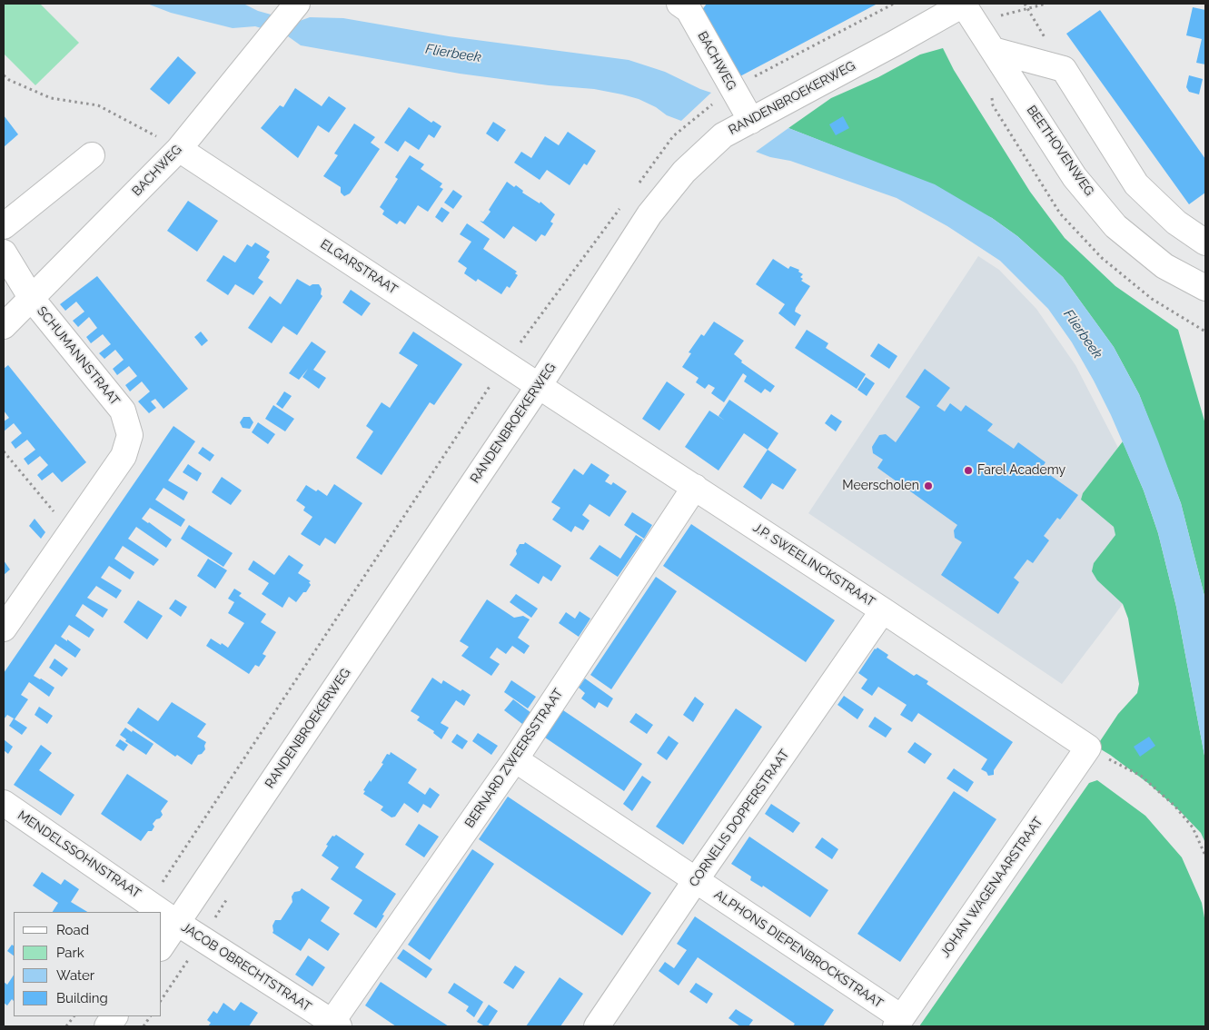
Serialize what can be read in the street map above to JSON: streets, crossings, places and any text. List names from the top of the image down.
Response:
{
  "streets": {
    "street": [
      "BACHWEG",
      "RANDENBROEKERWEG",
      "BEETHOVENWEG",
      "ELGARSTRAAT",
      "SCHUMANNSTRAAT",
      "J.P. SWEELINCKSTRAAT",
      "BERNARD ZWEERSSTRAAT",
      "CORNELIS DOPPERSTRAAT",
      "MENDELSSOHNSTRAAT",
      "JOHAN WAGENAARSTRAAT",
      "ALPHONS DIEPENBROCKSTRAAT",
      "JACOB OBRECHTSTRAAT"
    ]
  },
  "crossings": [
    ["BACHWEG", "RANDENBROEKERWEG"],
    ["BACHWEG", "ELGARSTRAAT"],
    ["BACHWEG", "SCHUMANNSTRAAT"],
    ["RANDENBROEKERWEG", "BEETHOVENWEG"],
    ["RANDENBROEKERWEG", "ELGARSTRAAT"],
    ["RANDENBROEKERWEG", "J.P. SWEELINCKSTRAAT"],
    ["RANDENBROEKERWEG", "MENDELSSOHNSTRAAT"],
    ["RANDENBROEKERWEG", "JACOB OBRECHTSTRAAT"],
    ["ELGARSTRAAT", "J.P. SWEELINCKSTRAAT"],
    ["J.P. SWEELINCKSTRAAT", "BERNARD ZWEERSSTRAAT"],
    ["J.P. SWEELINCKSTRAAT", "CORNELIS DOPPERSTRAAT"],
    ["J.P. SWEELINCKSTRAAT", "JOHAN WAGENAARSTRAAT"],
    ["BERNARD ZWEERSSTRAAT", "ALPHONS DIEPENBROCKSTRAAT"],
    ["BERNARD ZWEERSSTRAAT", "JACOB OBRECHTSTRAAT"],
    ["CORNELIS DOPPERSTRAAT", "ALPHONS DIEPENBROCKSTRAAT"],
    ["MENDELSSOHNSTRAAT", "JACOB OBRECHTSTRAAT"],
    ["JOHAN WAGENAARSTRAAT", "ALPHONS DIEPENBROCKSTRAAT"]
  ],
  "water": ["Flierbeek"],
  "places": ["Farel Academy", "Meerscholen"],
  "legend": [
    "Road",
    "Park",
    "Water",
    "Building"
  ]
}
